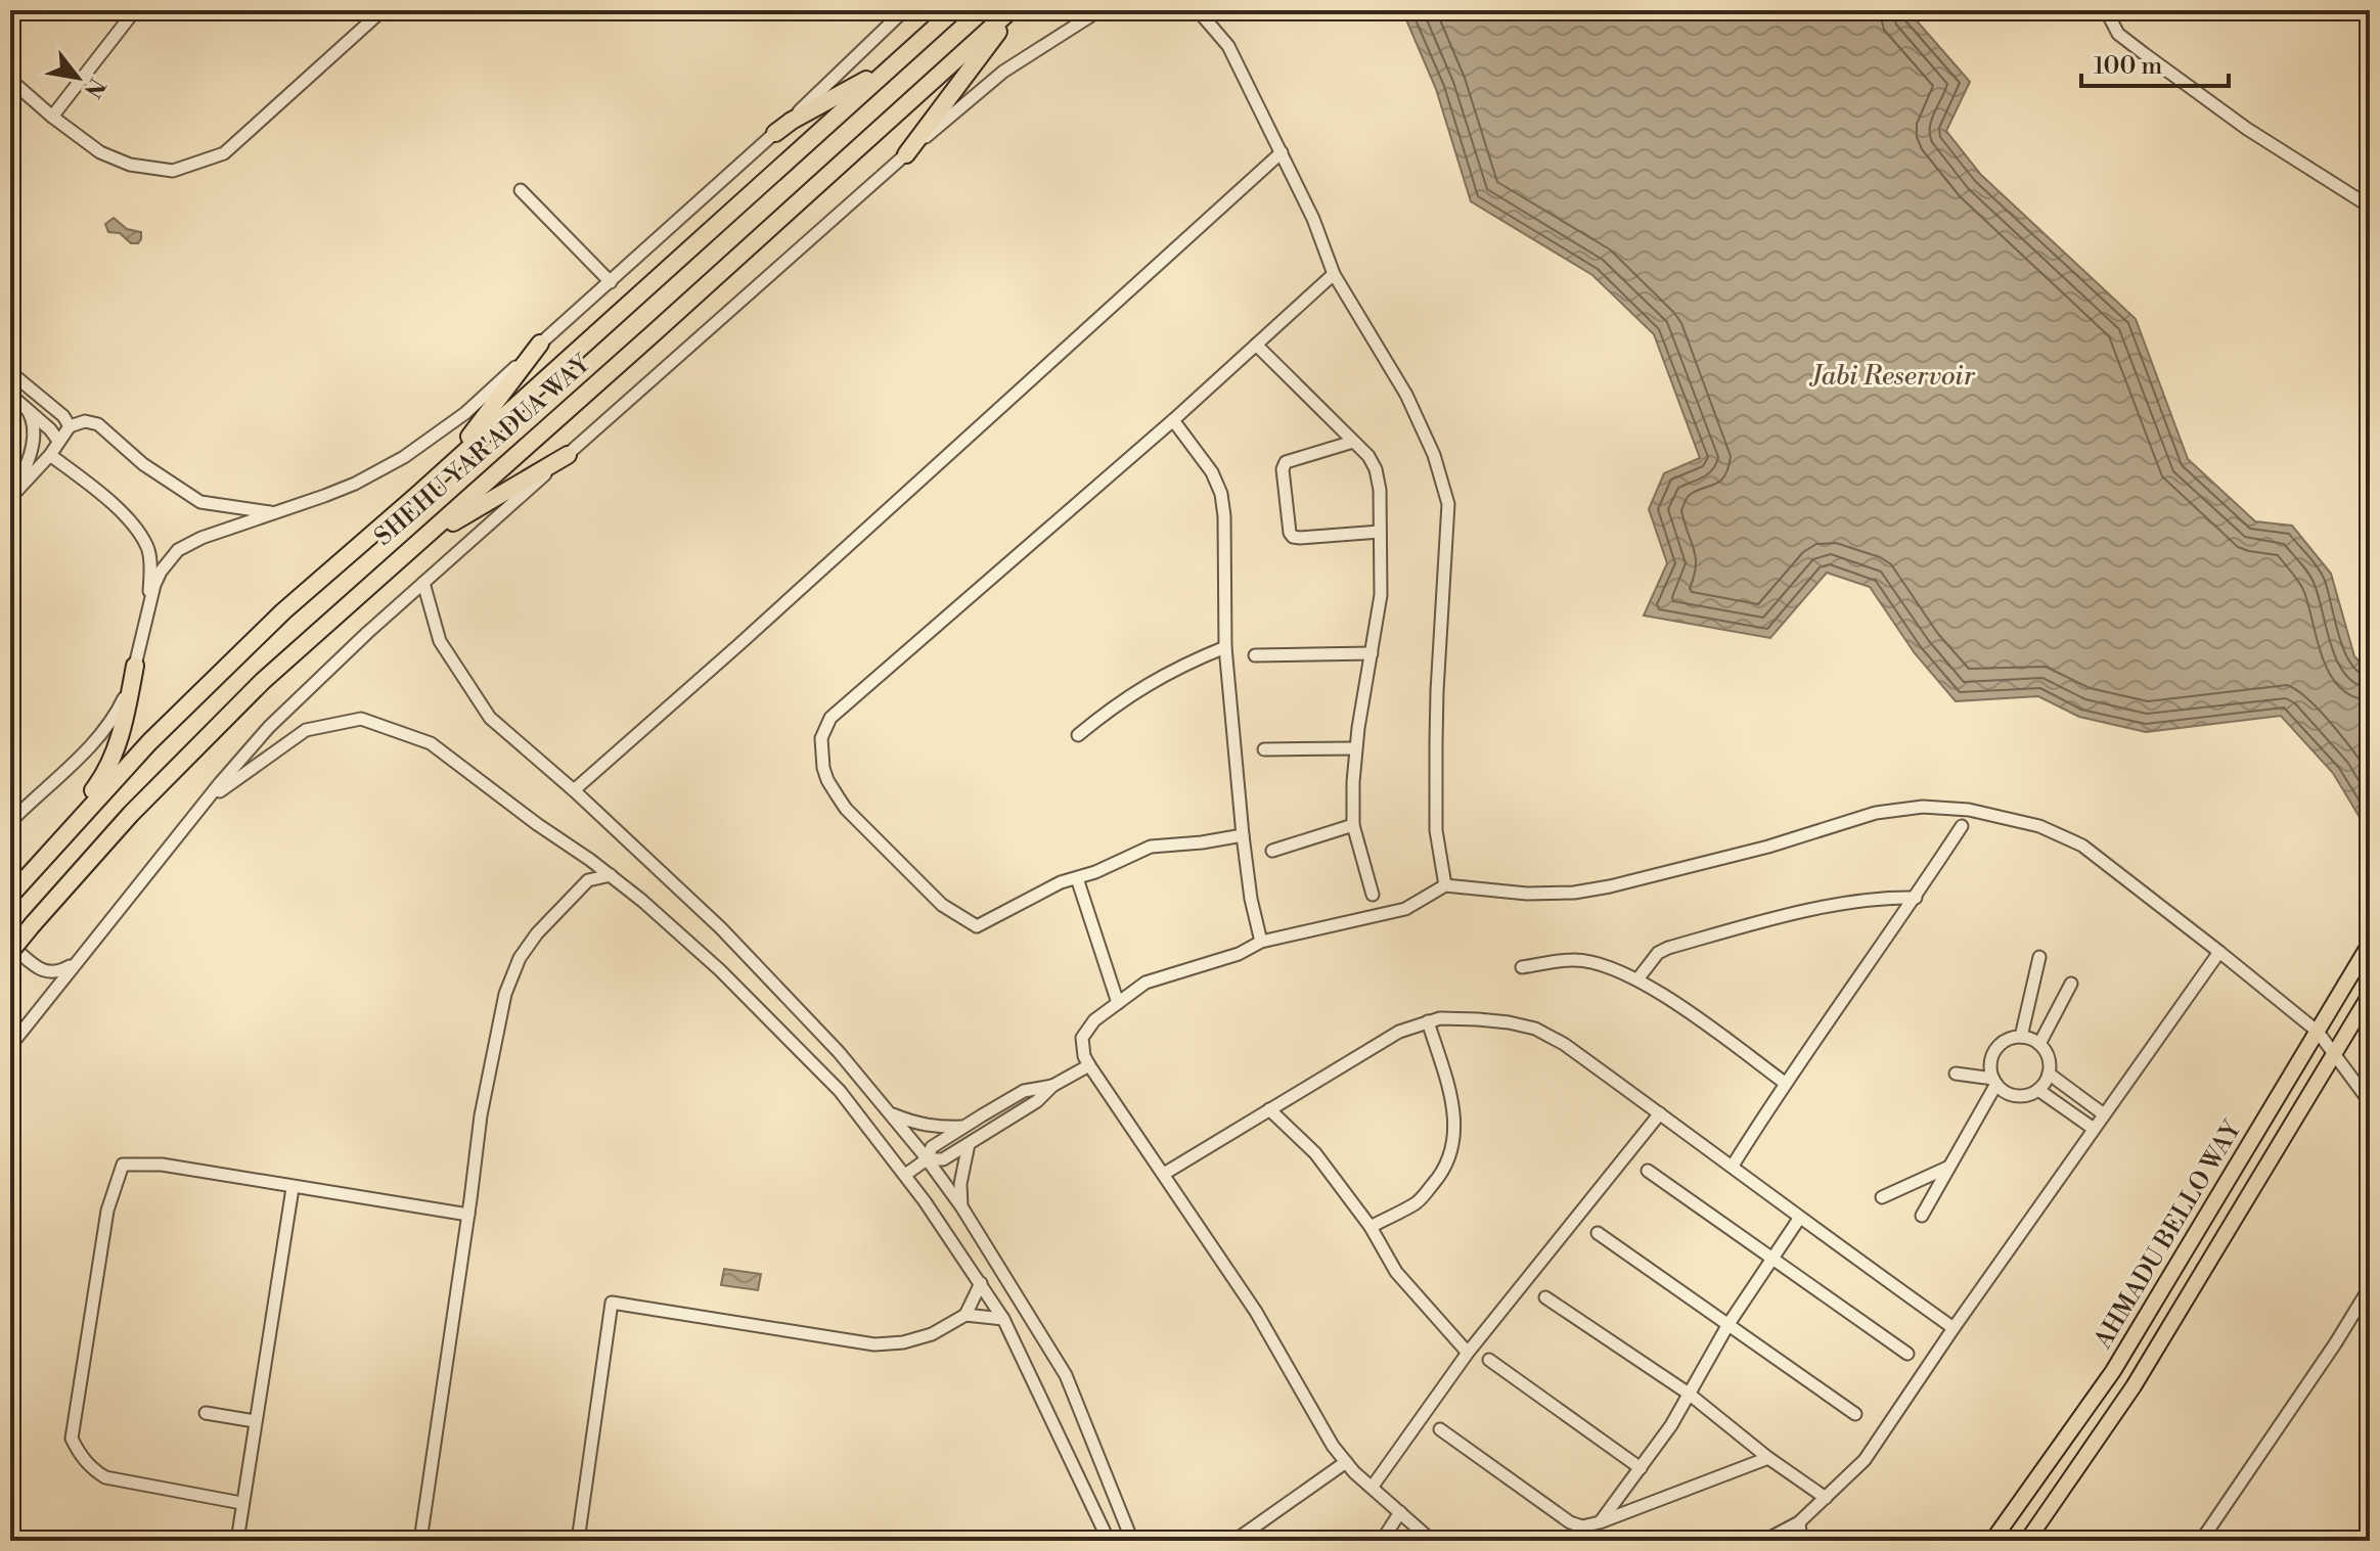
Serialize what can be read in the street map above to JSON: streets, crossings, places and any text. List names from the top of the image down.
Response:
{
  "streets": {
    "highway": ["SHEHU YAR'ADUA WAY"],
    "main road": ["AHMADU BELLO WAY"]
  },
  "water": ["Jabi Reservoir"],
  "scale_bar": "100 m",
  "north": "bottom right"
}
